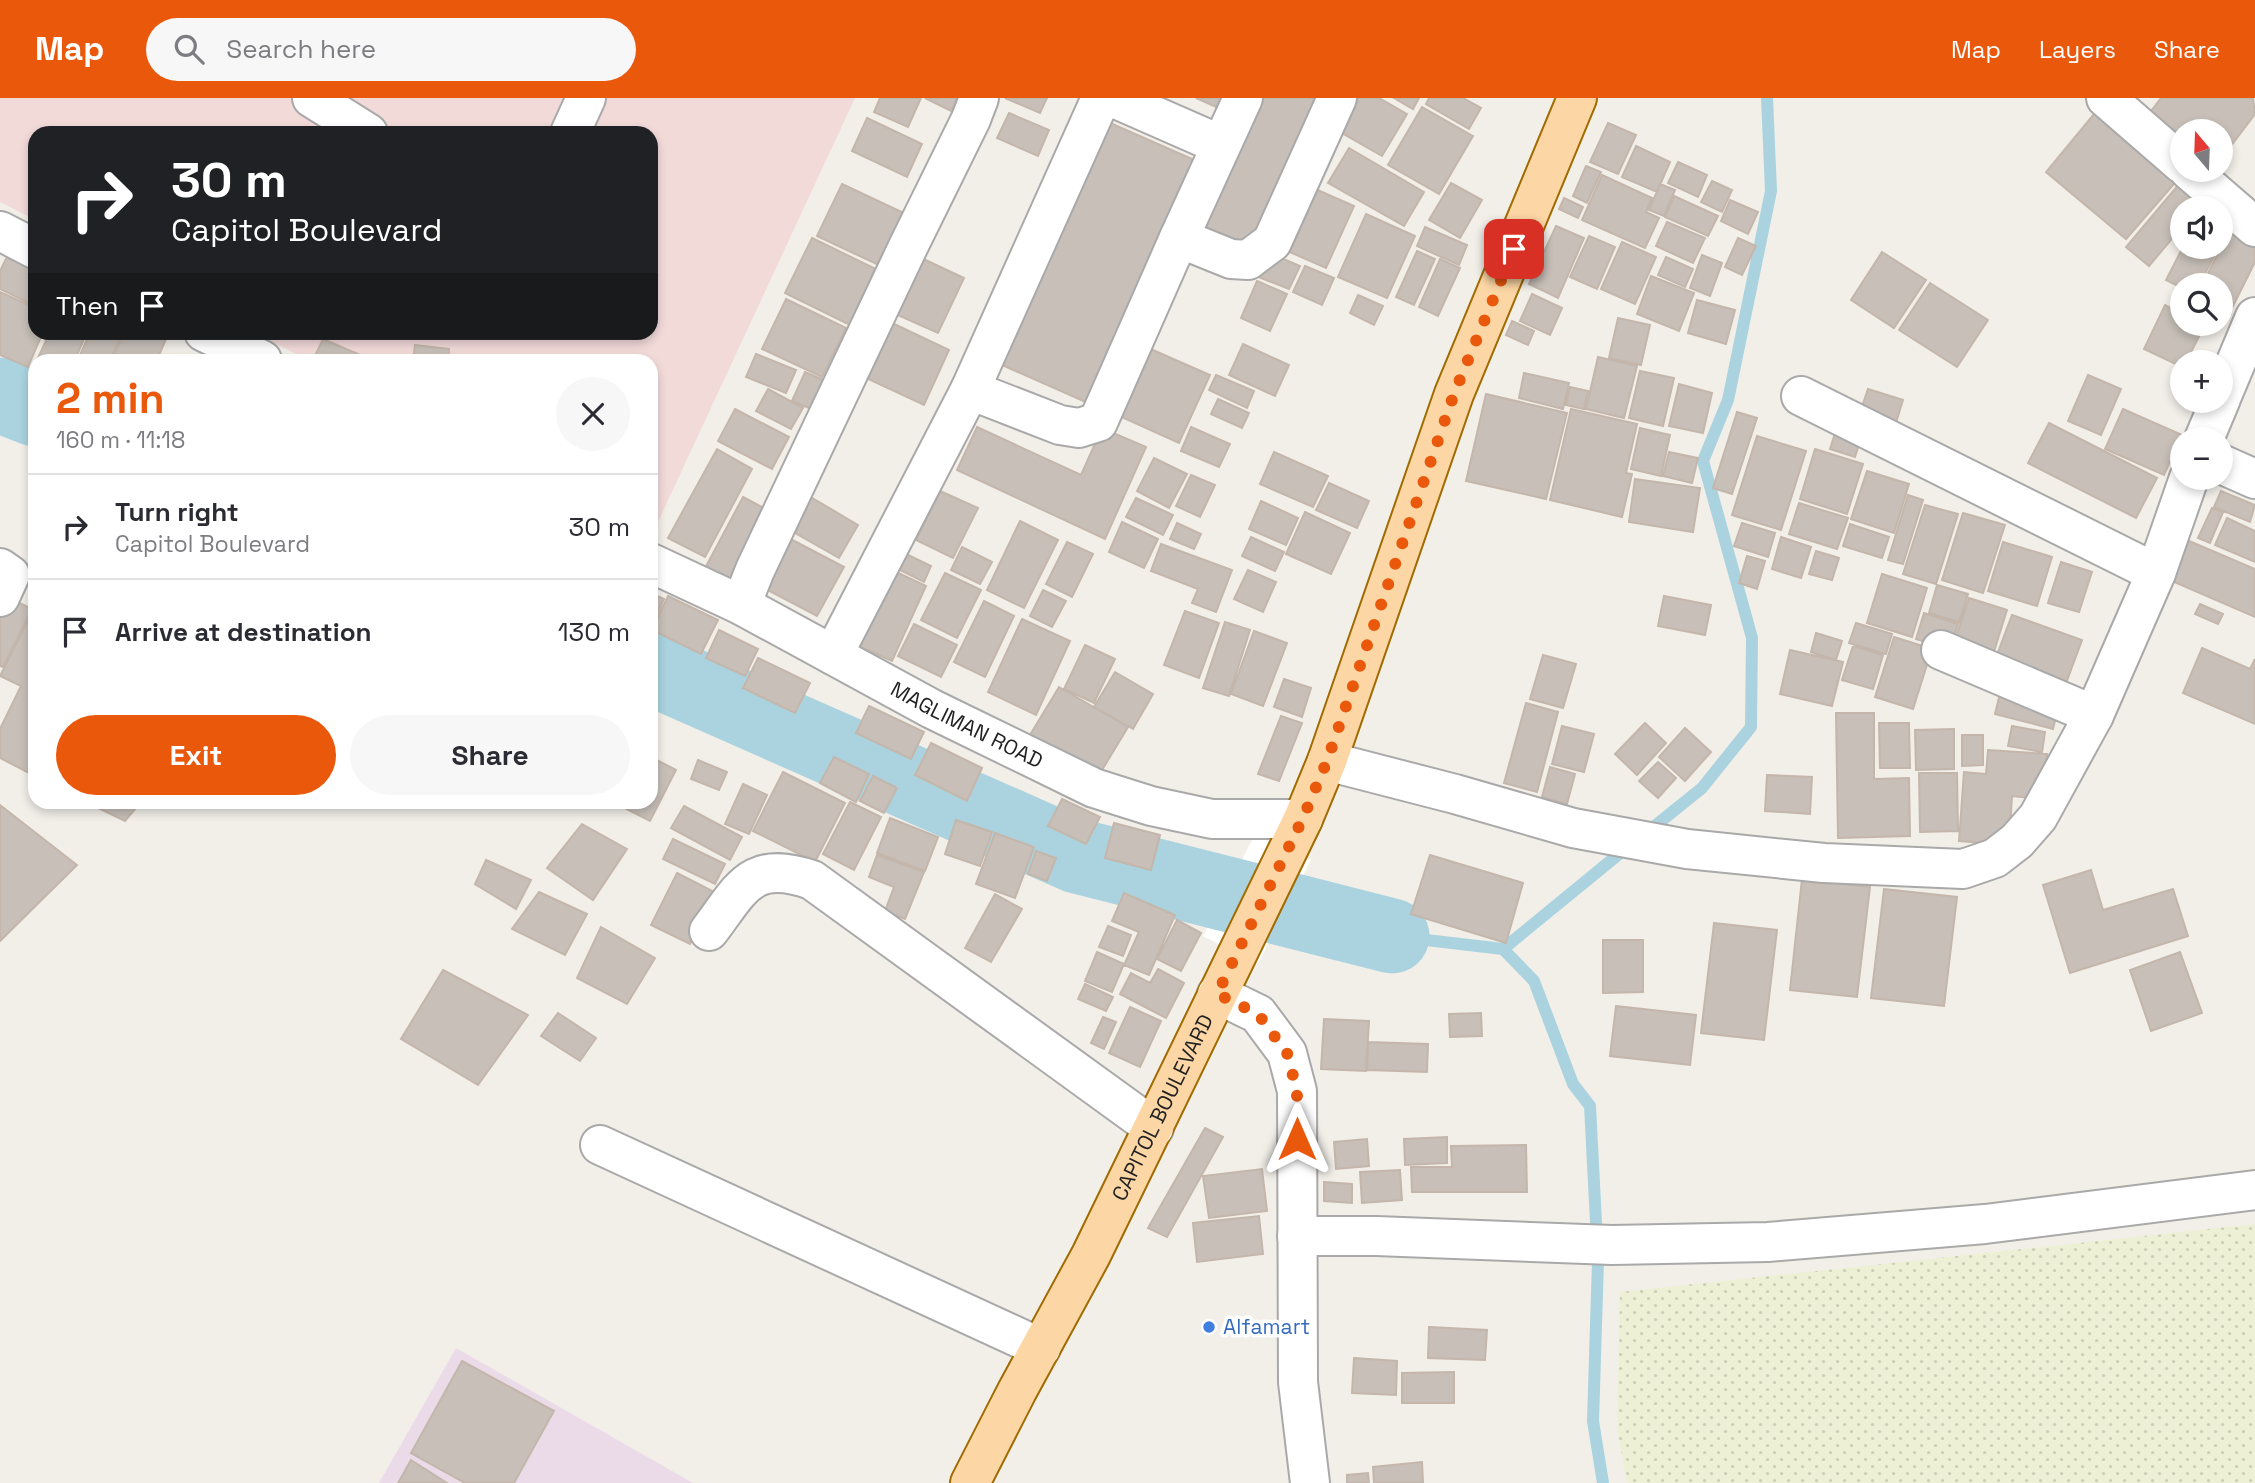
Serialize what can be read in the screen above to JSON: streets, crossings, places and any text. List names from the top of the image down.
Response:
{
  "streets": {
    "main road": ["CAPITOL BOULEVARD"],
    "street": ["MAGLIMAN ROAD"]
  },
  "crossings": [
    ["MAGLIMAN ROAD", "CAPITOL BOULEVARD"]
  ],
  "places": ["Alfamart"],
  "north": "top",
  "page": {
    "header": "Map",
    "search": "Search here",
    "nav": ["Map", "Layers", "Share"],
    "map_buttons": ["+", "−"],
    "turn": ["30 m", "Capitol Boulevard"],
    "then": "Then",
    "heading": ["2 min", "160 m · 11:18"],
    "list": [
      {
        "name": "Turn right",
        "note": "Capitol Boulevard",
        "value": "30 m"
      },
      {
        "name": "Arrive at destination",
        "value": "130 m"
      }
    ],
    "buttons": ["Exit", "Share"]
  }
}
